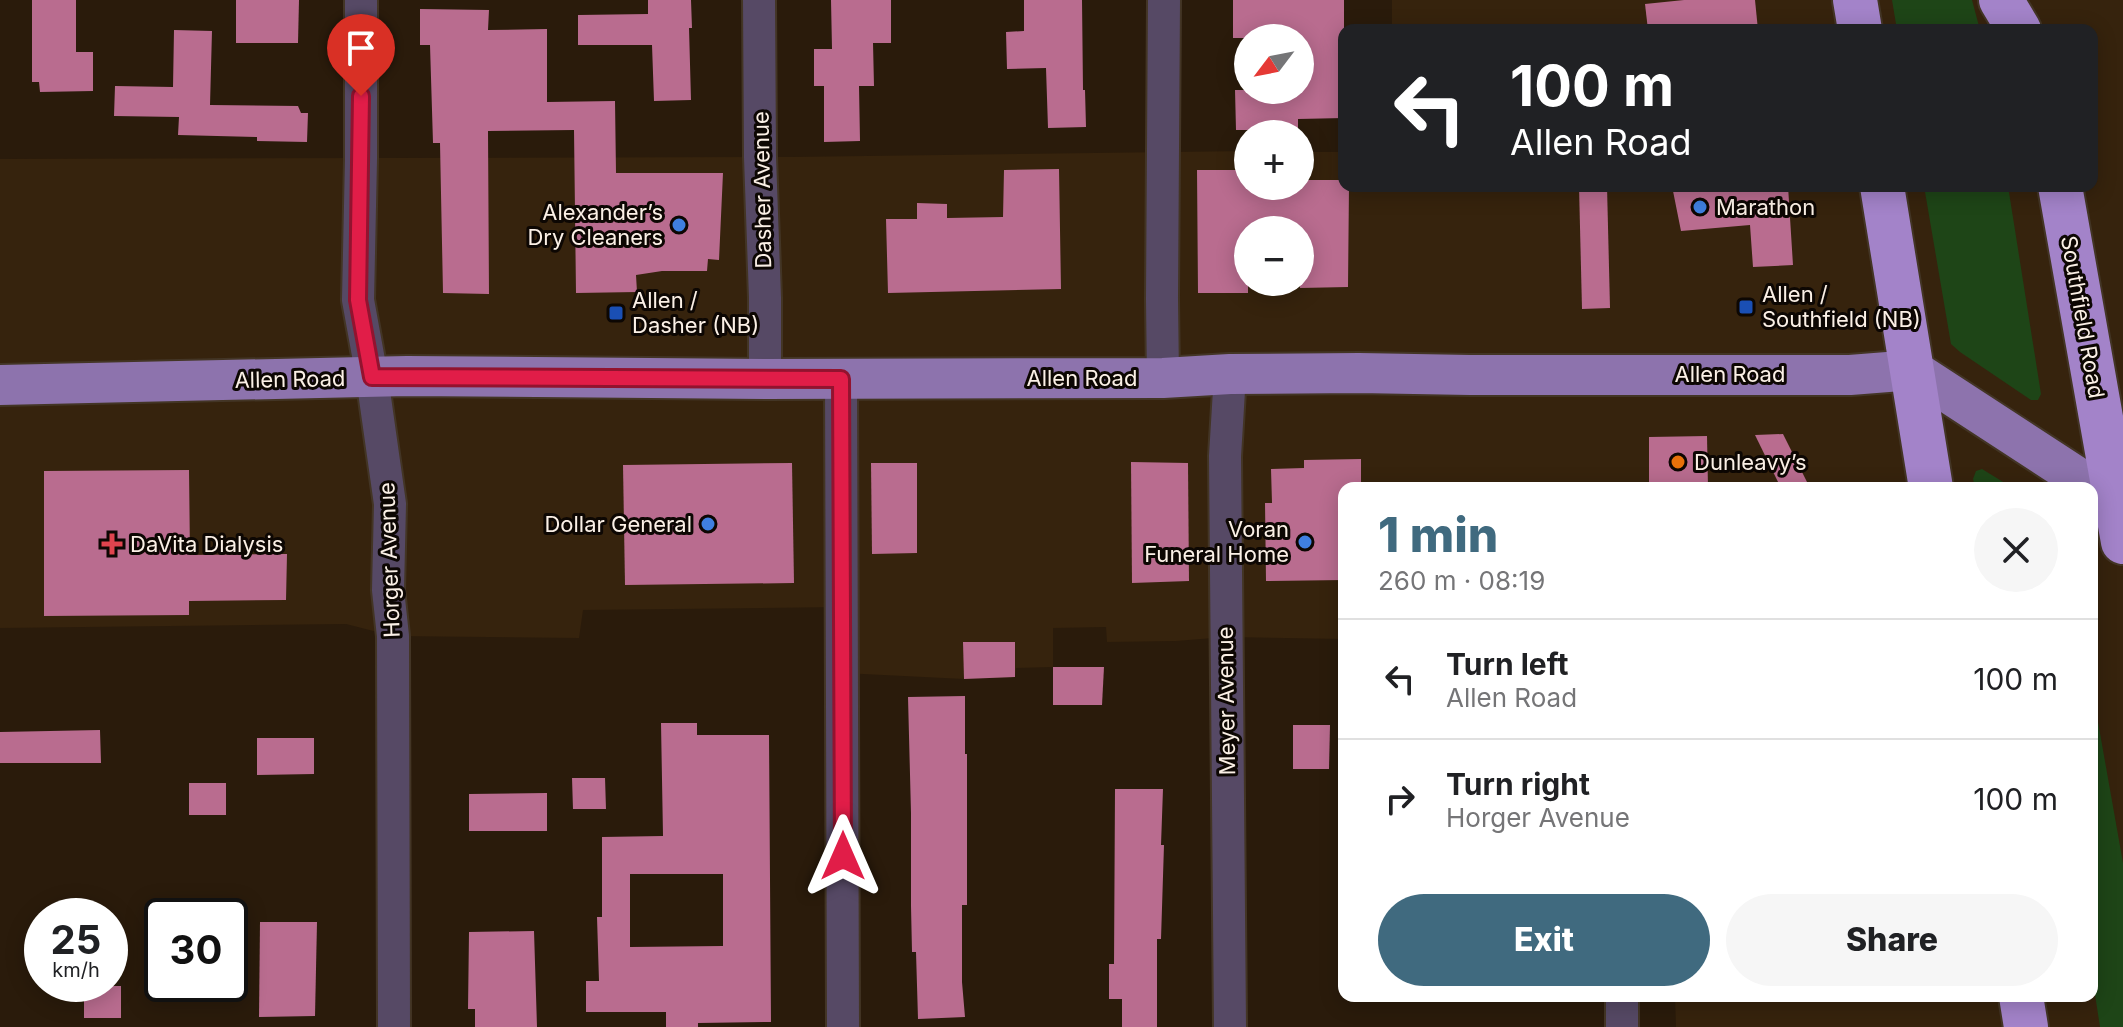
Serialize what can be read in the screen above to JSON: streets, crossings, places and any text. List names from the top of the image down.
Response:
{
  "streets": {
    "highway": ["Southfield Road"],
    "main road": ["Allen Road"],
    "street": ["Dasher Avenue", "Horger Avenue", "Meyer Avenue"]
  },
  "crossings": [
    ["Dasher Avenue", "Allen Road"],
    ["Allen Road", "Horger Avenue"],
    ["Allen Road", "Meyer Avenue"]
  ],
  "places": {
    "other": [
      "Marathon",
      "Alexander’s Dry Cleaners",
      "Dunleavy’s",
      "Dollar General",
      "Voran Funeral Home"
    ],
    "transit": ["Allen / Southfield (NB)", "Allen / Dasher (NB)"],
    "health": ["DaVita Dialysis"]
  },
  "north": "bottom left",
  "page": {
    "map_buttons": ["+", "−"],
    "turn": ["100 m", "Allen Road"],
    "heading": ["1 min", "260 m · 08:19"],
    "list": [
      {
        "name": "Turn left",
        "note": "Allen Road",
        "value": "100 m"
      },
      {
        "name": "Turn right",
        "note": "Horger Avenue",
        "value": "100 m"
      }
    ],
    "buttons": ["Exit", "Share"],
    "speed": "25 km/h",
    "limit": "30"
  }
}
